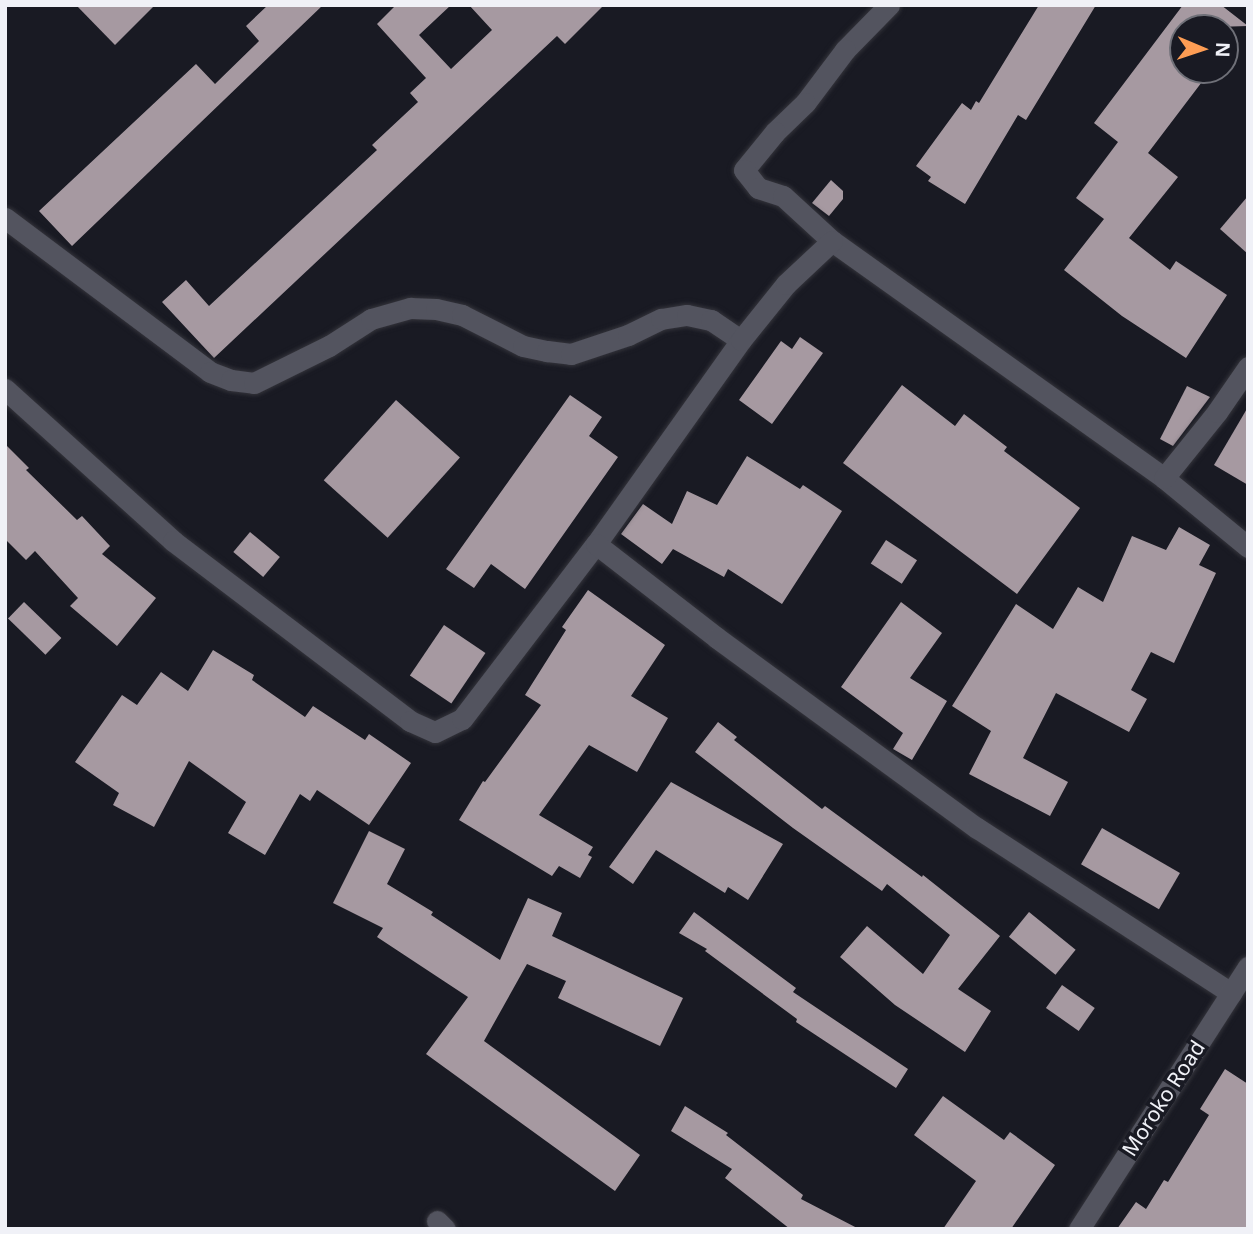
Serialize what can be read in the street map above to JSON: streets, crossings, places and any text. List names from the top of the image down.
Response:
{
  "streets": {
    "street": ["Moroko Road"]
  },
  "north": "right"
}
